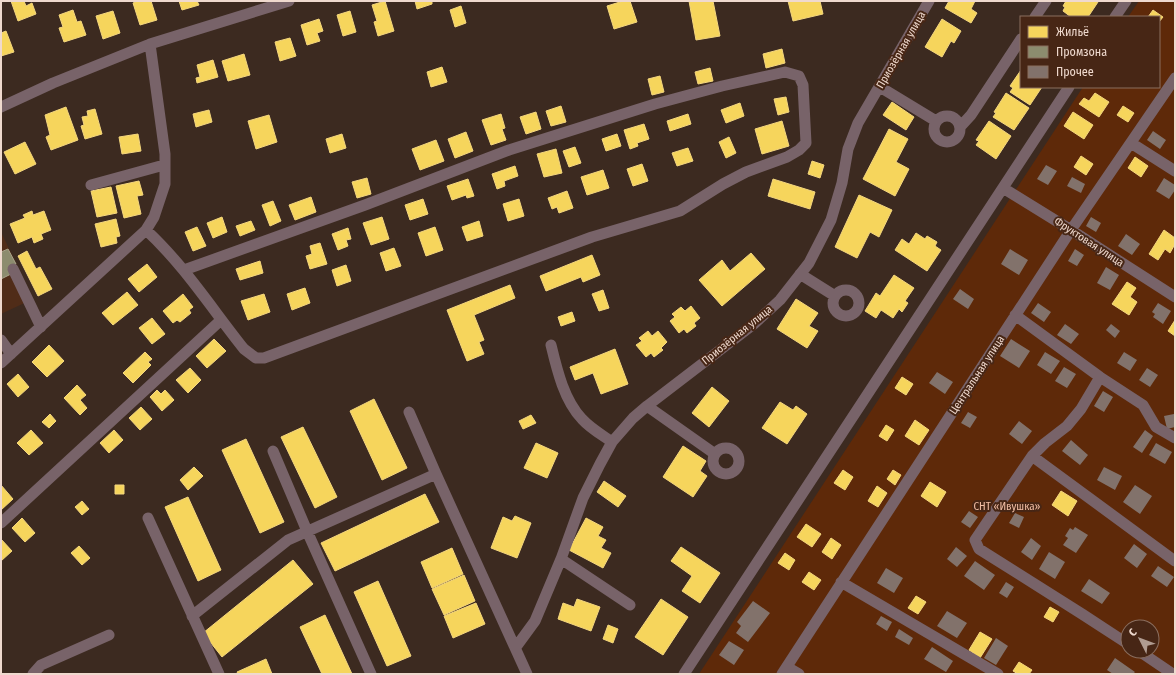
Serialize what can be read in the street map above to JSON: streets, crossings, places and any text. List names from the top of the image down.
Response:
{
  "streets": {
    "street": ["Приозёрная улица", "Фруктовая улица", "Центральная улица"]
  },
  "crossings": [
    ["Фруктовая улица", "Центральная улица"]
  ],
  "parks": ["СНТ «Ивушка»"],
  "legend": ["Жильё", "Промзона", "Прочее"],
  "north": "top left"
}
